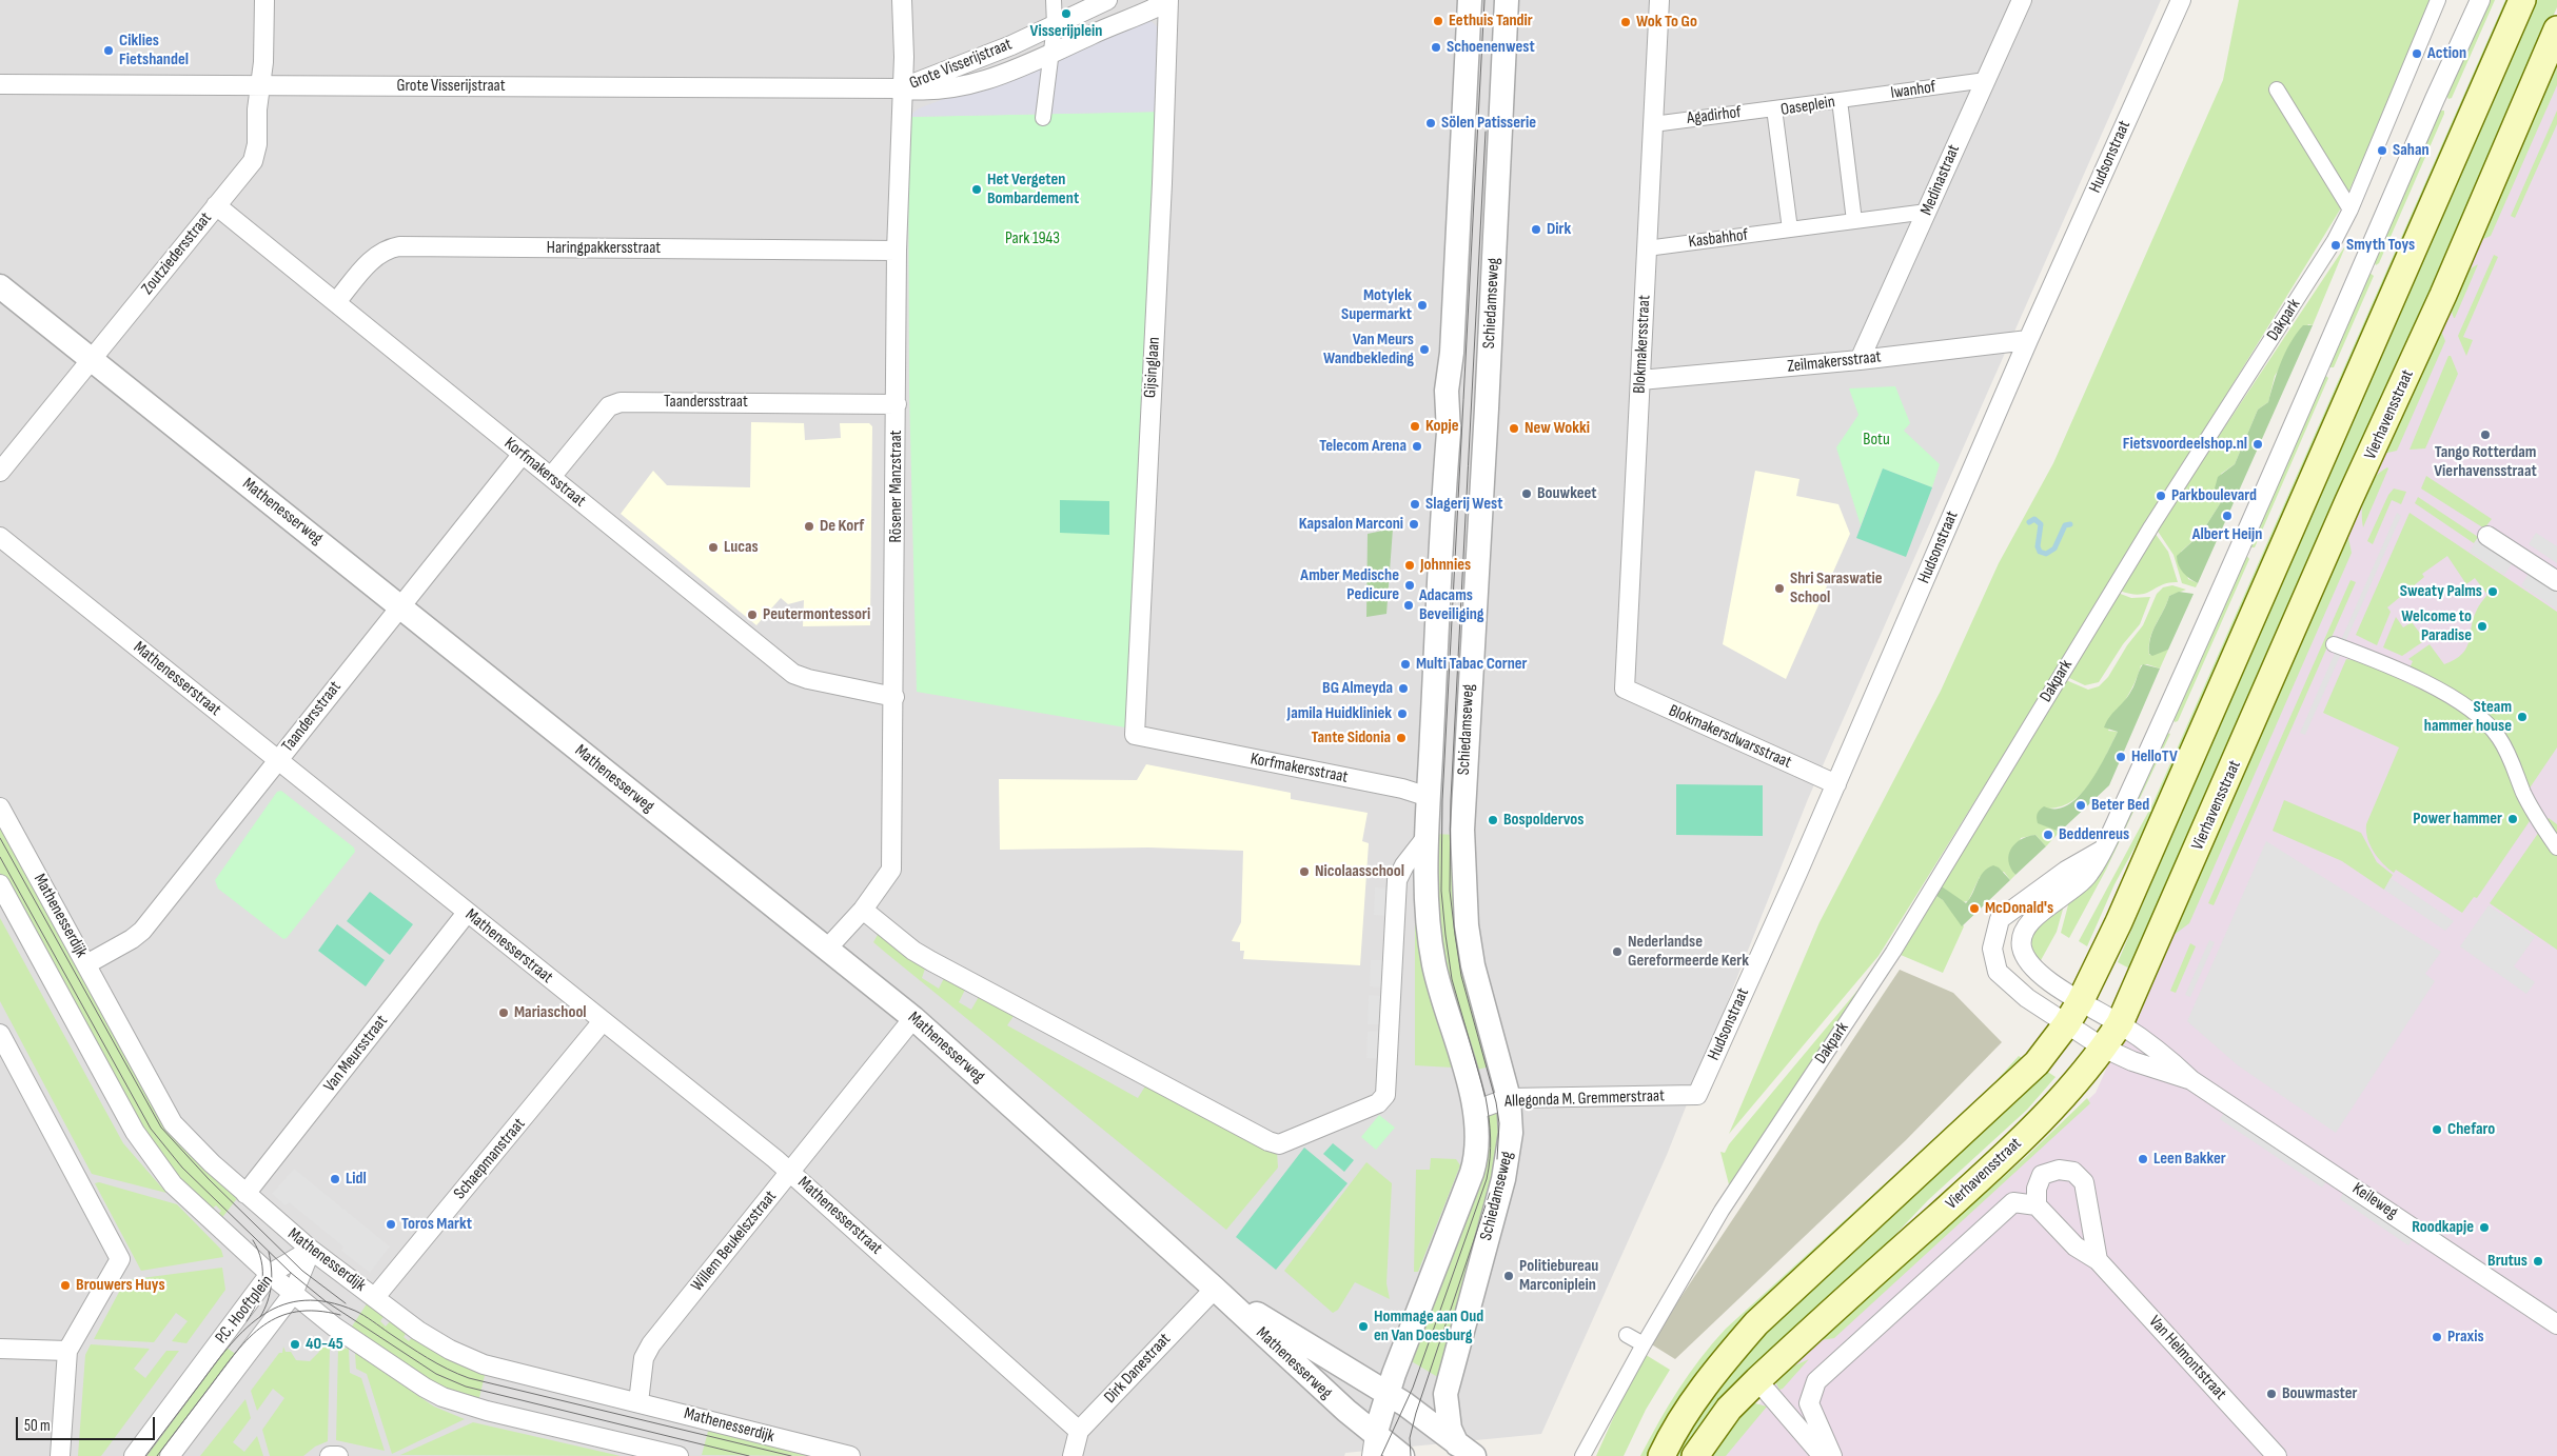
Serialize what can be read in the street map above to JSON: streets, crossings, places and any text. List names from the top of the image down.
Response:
{
  "streets": {
    "main road": ["Vierhavensstraat"],
    "street": [
      "Grote Visserijstraat",
      "Iwanhof",
      "Oaseplein",
      "Agadirhof",
      "Hudsonstraat",
      "Medinastraat",
      "Kasbahhof",
      "Haringpakkersstraat",
      "Zoutziedersstraat",
      "Schiedamseweg",
      "Dakpark",
      "Blokmakersstraat",
      "Zeilmakersstraat",
      "Gijsinglaan",
      "Taandersstraat",
      "Korfmakersstraat",
      "Rösener Manzstraat",
      "Mathenesserweg",
      "Mathenesserstraat",
      "Blokmakersdwarsstraat",
      "Mathenesserdijk",
      "Van Meursstraat",
      "Allegonda M. Gremmerstraat",
      "Schaepmanstraat",
      "Keileweg",
      "Willem Beukelszstraat",
      "P.C. Hooftplein",
      "Van Helmontstraat",
      "Dirk Danestraat"
    ]
  },
  "crossings": [
    ["Grote Visserijstraat", "Zoutziedersstraat"],
    ["Grote Visserijstraat", "Rösener Manzstraat"],
    ["Iwanhof", "Oaseplein"],
    ["Iwanhof", "Medinastraat"],
    ["Oaseplein", "Agadirhof"],
    ["Oaseplein", "Kasbahhof"],
    ["Agadirhof", "Blokmakersstraat"],
    ["Hudsonstraat", "Zeilmakersstraat"],
    ["Hudsonstraat", "Blokmakersdwarsstraat"],
    ["Hudsonstraat", "Allegonda M. Gremmerstraat"],
    ["Medinastraat", "Zeilmakersstraat"],
    ["Kasbahhof", "Blokmakersstraat"],
    ["Haringpakkersstraat", "Korfmakersstraat"],
    ["Haringpakkersstraat", "Rösener Manzstraat"],
    ["Zoutziedersstraat", "Korfmakersstraat"],
    ["Zoutziedersstraat", "Mathenesserweg"],
    ["Schiedamseweg", "Korfmakersstraat"],
    ["Schiedamseweg", "Mathenesserweg"],
    ["Schiedamseweg", "Allegonda M. Gremmerstraat"],
    ["Blokmakersstraat", "Zeilmakersstraat"],
    ["Blokmakersstraat", "Blokmakersdwarsstraat"],
    ["Gijsinglaan", "Korfmakersstraat"],
    ["Taandersstraat", "Korfmakersstraat"],
    ["Taandersstraat", "Rösener Manzstraat"],
    ["Taandersstraat", "Mathenesserweg"],
    ["Taandersstraat", "Mathenesserstraat"],
    ["Taandersstraat", "Mathenesserdijk"],
    ["Vierhavensstraat", "Keileweg"],
    ["Korfmakersstraat", "Rösener Manzstraat"],
    ["Rösener Manzstraat", "Mathenesserweg"],
    ["Mathenesserweg", "Willem Beukelszstraat"],
    ["Mathenesserweg", "Dirk Danestraat"],
    ["Mathenesserstraat", "Van Meursstraat"],
    ["Mathenesserstraat", "Schaepmanstraat"],
    ["Mathenesserstraat", "Willem Beukelszstraat"],
    ["Mathenesserstraat", "Dirk Danestraat"],
    ["Mathenesserdijk", "Van Meursstraat"],
    ["Mathenesserdijk", "Schaepmanstraat"],
    ["Mathenesserdijk", "Willem Beukelszstraat"],
    ["Mathenesserdijk", "P.C. Hooftplein"]
  ],
  "parks": ["Park 1943", "Botu"],
  "places": [
    "Visserijplein",
    "Eethuis Tandir",
    "Wok To Go",
    "Schoenenwest",
    "Ciklies Fietshandel",
    "Action",
    "Sölen Patisserie",
    "Sahan",
    "Het Vergeten Bombardement",
    "Dirk",
    "Smyth Toys",
    "Motylek Supermarkt",
    "Van Meurs Wandbekleding",
    "Kopje",
    "New Wokki",
    "Tango Rotterdam Vierhavensstraat",
    "Fietsvoordeelshop.nl",
    "Telecom Arena",
    "Bouwkeet",
    "Parkboulevard",
    "Slagerij West",
    "Albert Heijn",
    "Kapsalon Marconi",
    "De Korf",
    "Lucas",
    "Johnnies",
    "Amber Medische Pedicure",
    "Shri Saraswatie School",
    "Sweaty Palms",
    "Adacams Beveiliging",
    "Peutermontessori",
    "Welcome to Paradise",
    "Multi Tabac Corner",
    "BG Almeyda",
    "Jamila Huidkliniek",
    "Steam hammer house",
    "Tante Sidonia",
    "HelloTV",
    "Beter Bed",
    "Power hammer",
    "Bospoldervos",
    "Beddenreus",
    "Nicolaasschool",
    "McDonald's",
    "Nederlandse Gereformeerde Kerk",
    "Mariaschool",
    "Chefaro",
    "Leen Bakker",
    "Lidl",
    "Toros Markt",
    "Roodkapje",
    "Brutus",
    "Politiebureau Marconiplein",
    "Brouwers Huys",
    "Hommage aan Oud en Van Doesburg",
    "Praxis",
    "40-45",
    "Bouwmaster"
  ],
  "scale_bar": "50 m"
}
